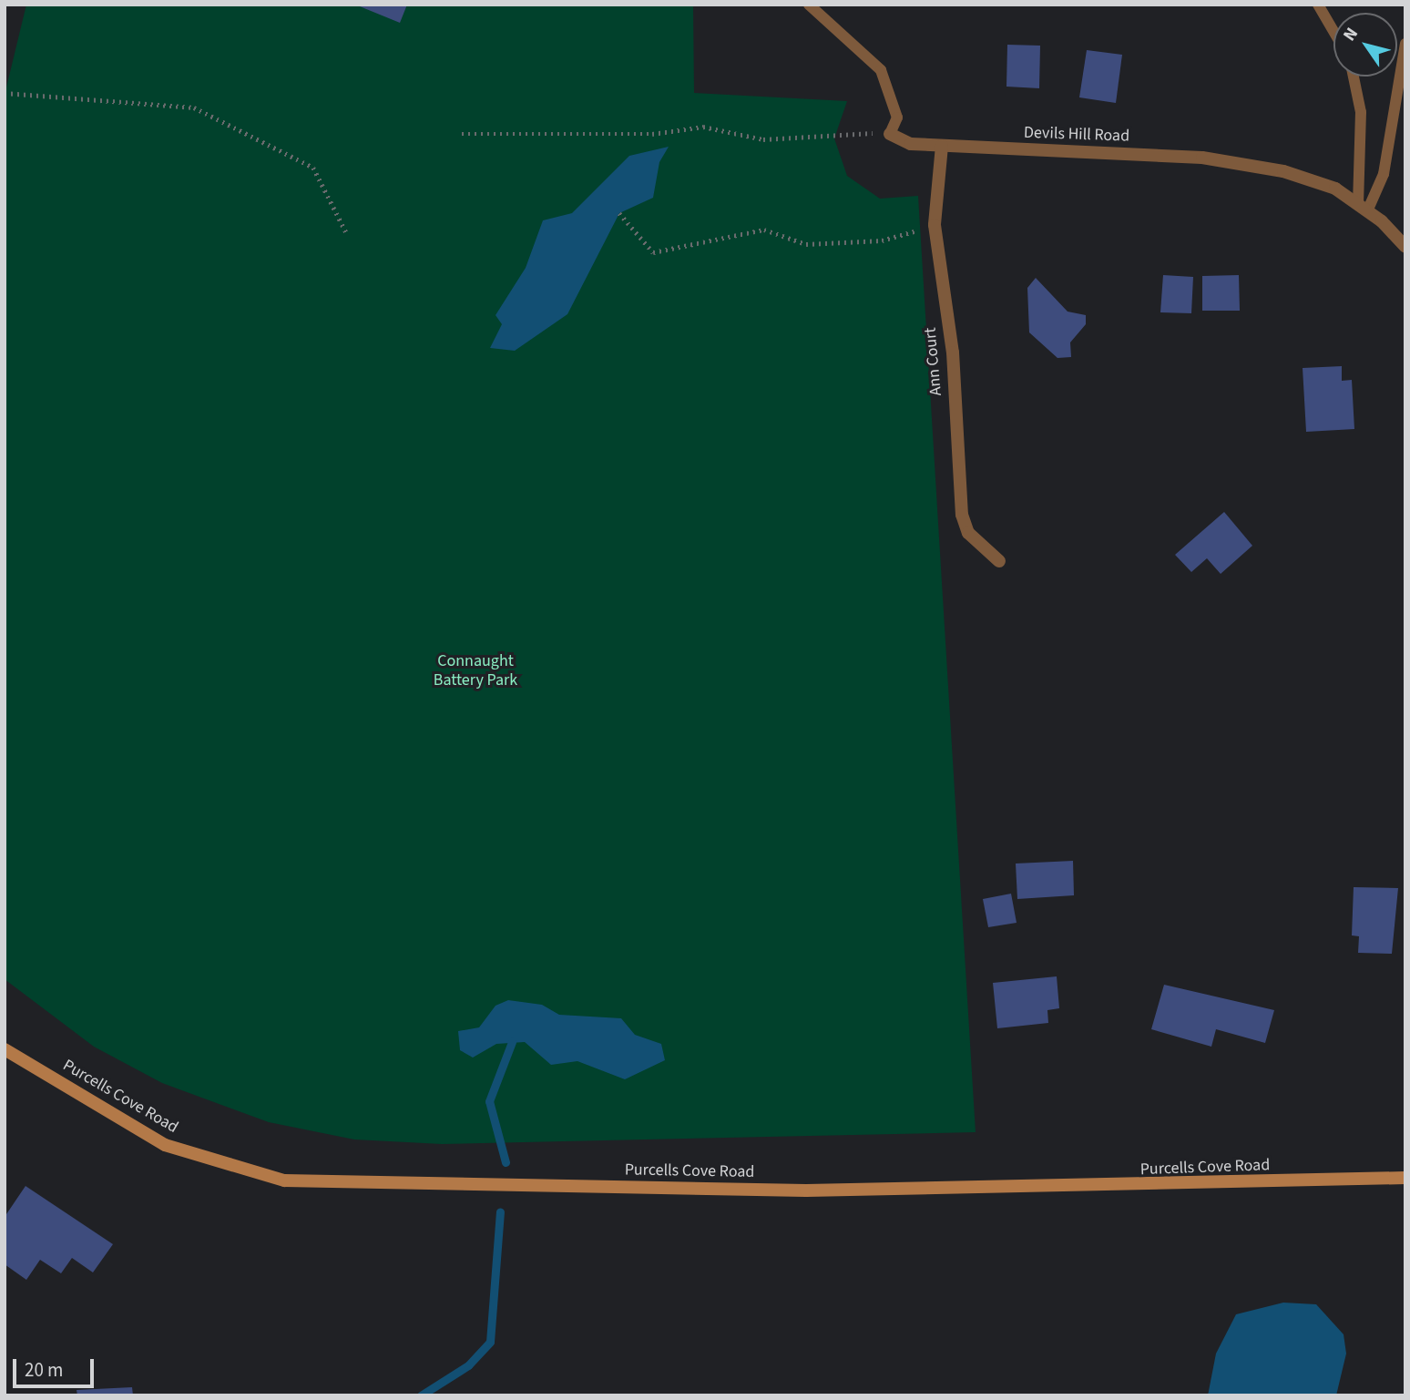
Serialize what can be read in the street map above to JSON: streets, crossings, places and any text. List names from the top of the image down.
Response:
{
  "streets": {
    "main road": ["Purcells Cove Road"],
    "street": ["Devils Hill Road", "Ann Court"]
  },
  "crossings": [
    ["Devils Hill Road", "Ann Court"]
  ],
  "parks": ["Connaught Battery Park"],
  "scale_bar": "20 m",
  "north": "top left"
}
